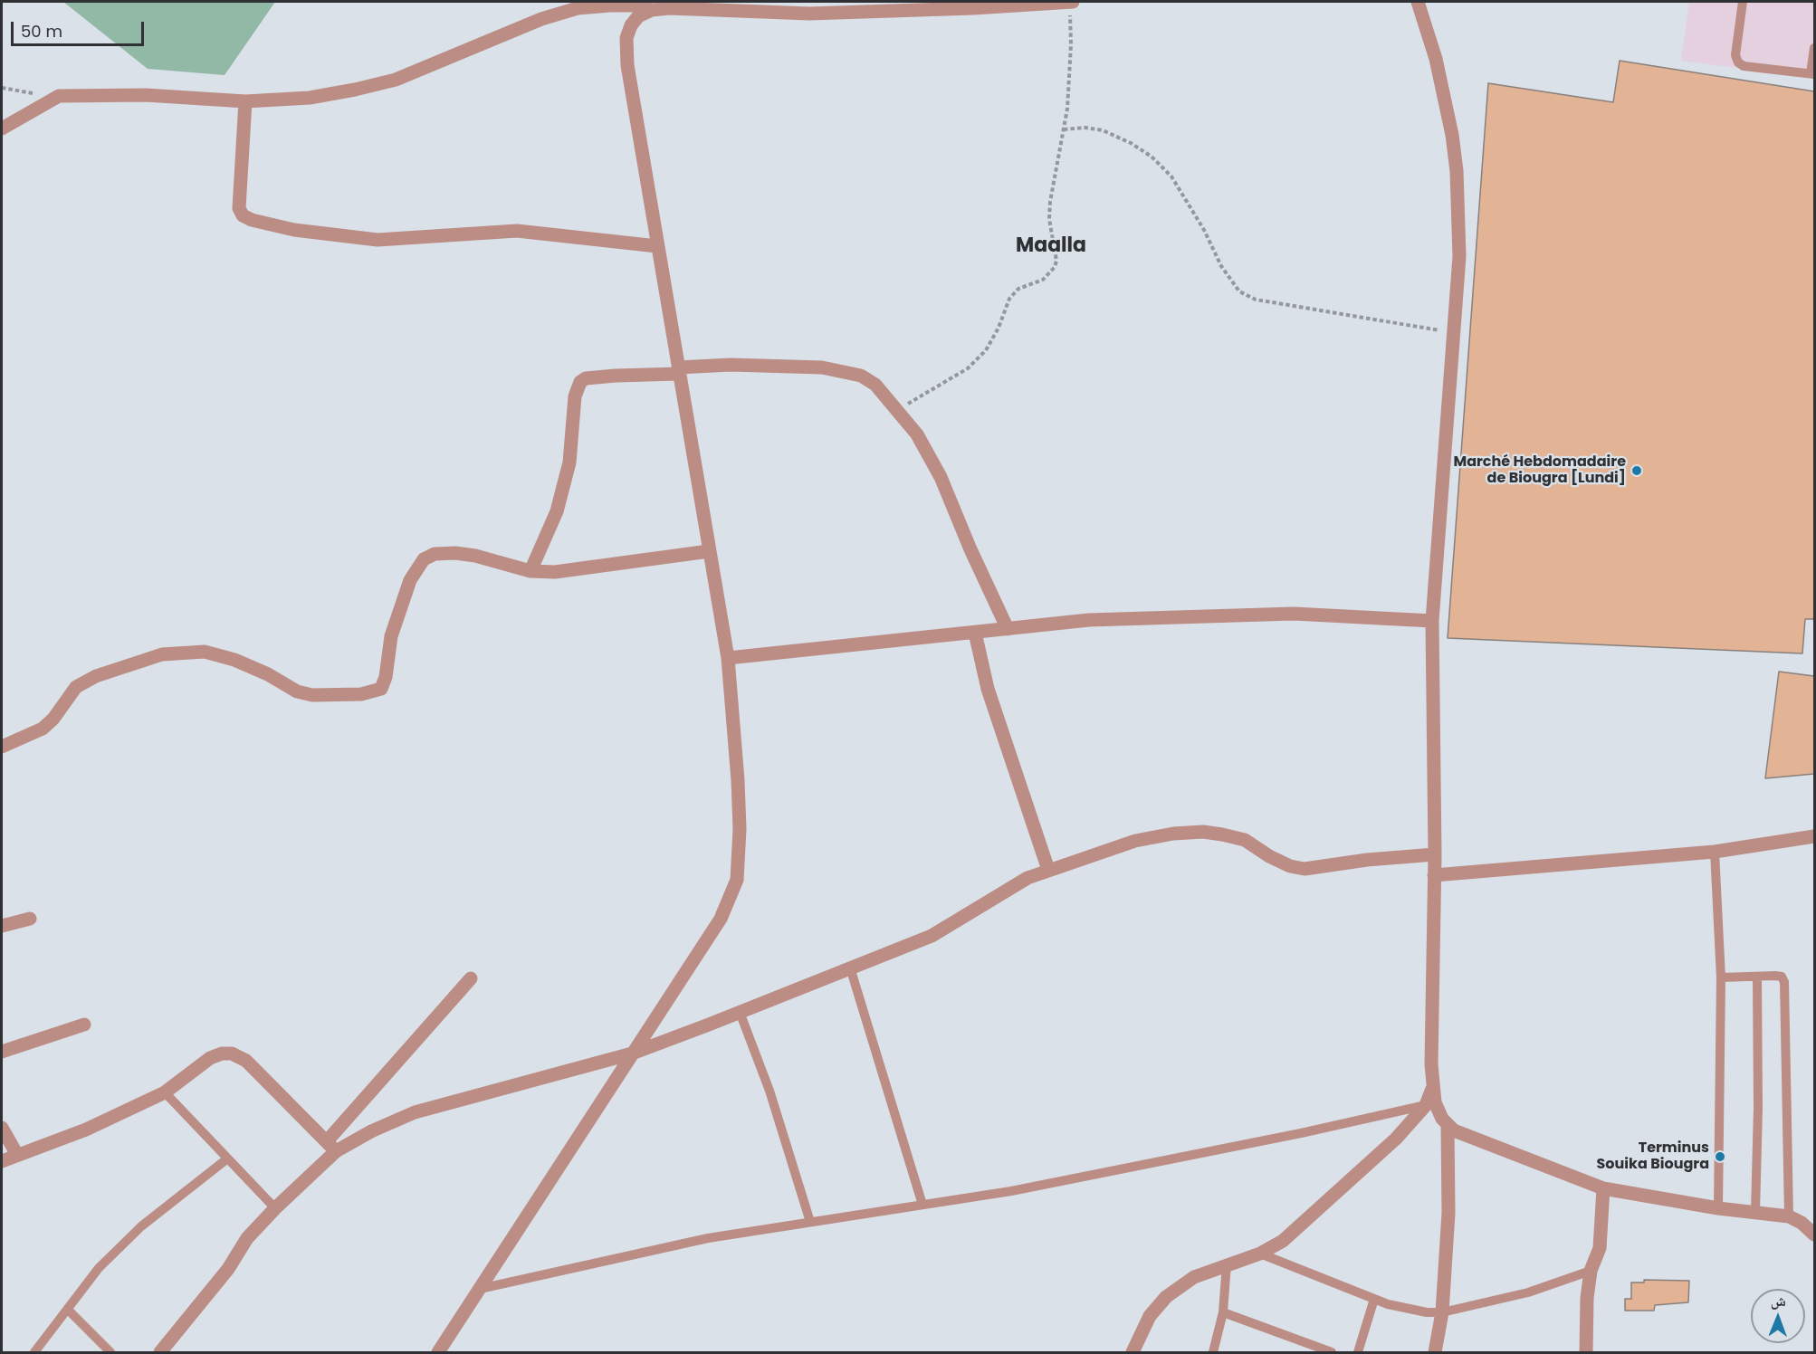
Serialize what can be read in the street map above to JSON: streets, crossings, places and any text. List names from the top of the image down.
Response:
{
  "districts": ["Maalla"],
  "places": ["Marché Hebdomadaire de Biougra [Lundi]", "Terminus Souika Biougra"],
  "scale_bar": "50 m",
  "north": "top"
}
